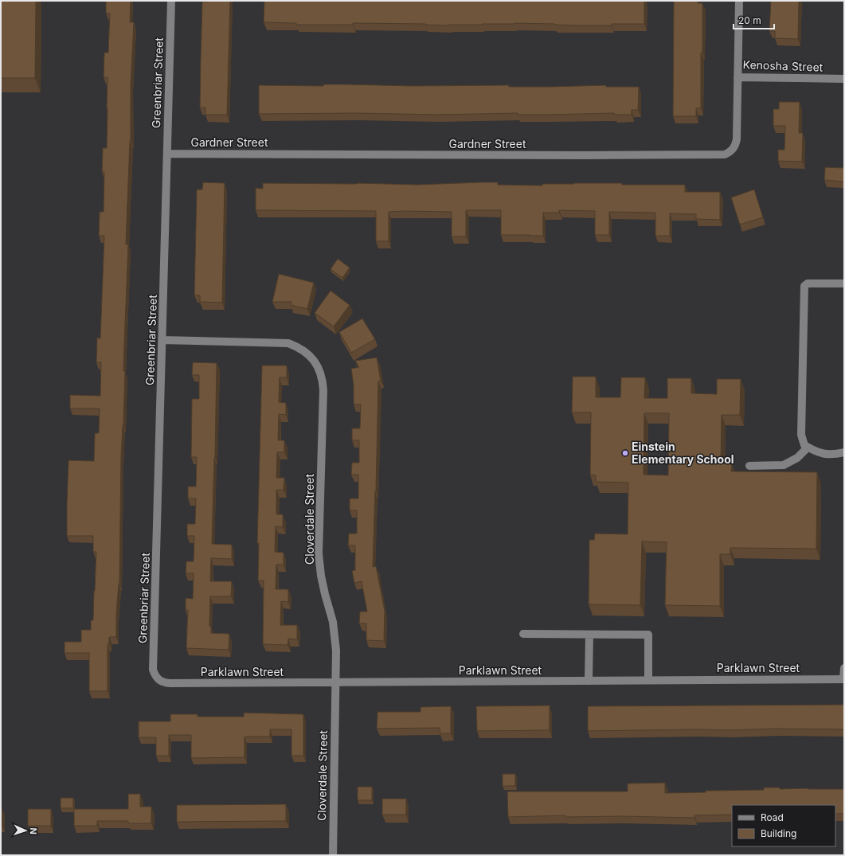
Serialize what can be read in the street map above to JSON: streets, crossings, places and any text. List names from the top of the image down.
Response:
{
  "streets": {
    "street": [
      "Kenosha Street",
      "Greenbriar Street",
      "Gardner Street",
      "Cloverdale Street",
      "Parklawn Street"
    ]
  },
  "crossings": [
    ["Kenosha Street", "Gardner Street"],
    ["Greenbriar Street", "Gardner Street"],
    ["Greenbriar Street", "Cloverdale Street"],
    ["Greenbriar Street", "Parklawn Street"],
    ["Cloverdale Street", "Parklawn Street"]
  ],
  "places": ["Einstein Elementary School"],
  "legend": ["Road", "Building"],
  "scale_bar": "20 m",
  "north": "right"
}
